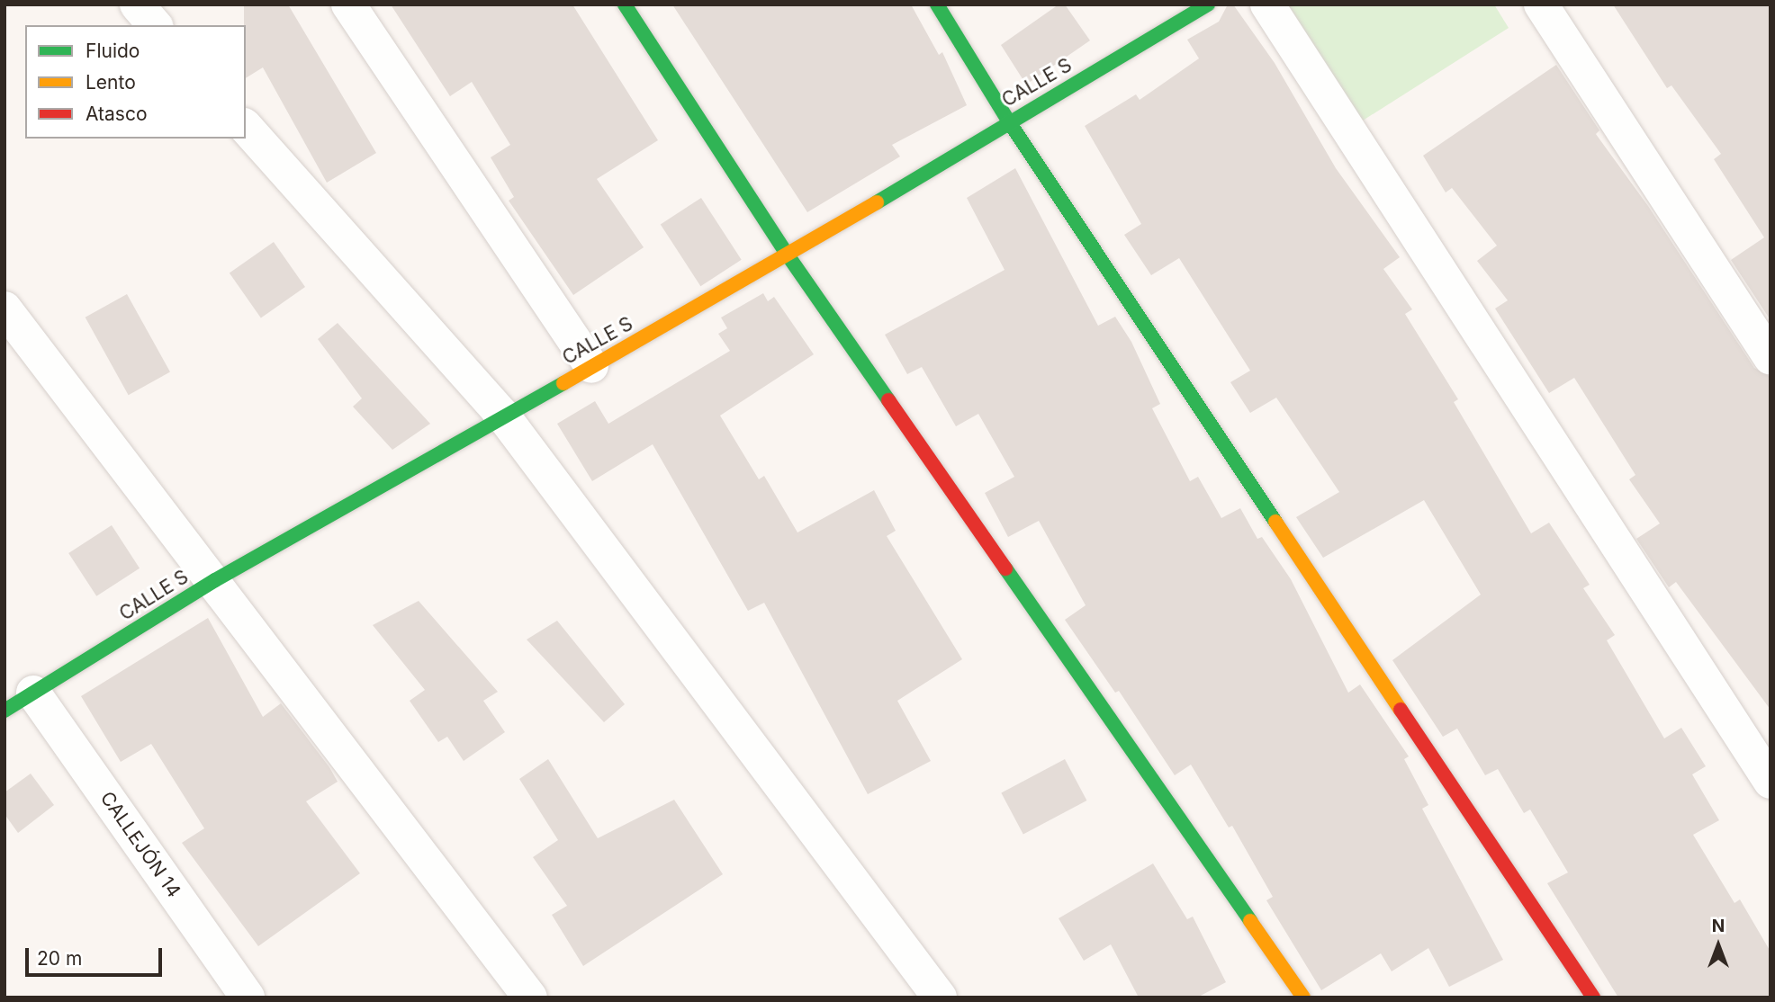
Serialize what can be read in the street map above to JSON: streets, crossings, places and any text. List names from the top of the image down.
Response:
{
  "streets": {
    "street": ["CALLE S", "CALLEJÓN 14"]
  },
  "crossings": [
    ["CALLE S", "CALLEJÓN 14"]
  ],
  "legend": ["Fluido", "Lento", "Atasco"],
  "scale_bar": "20 m",
  "north": "top"
}
